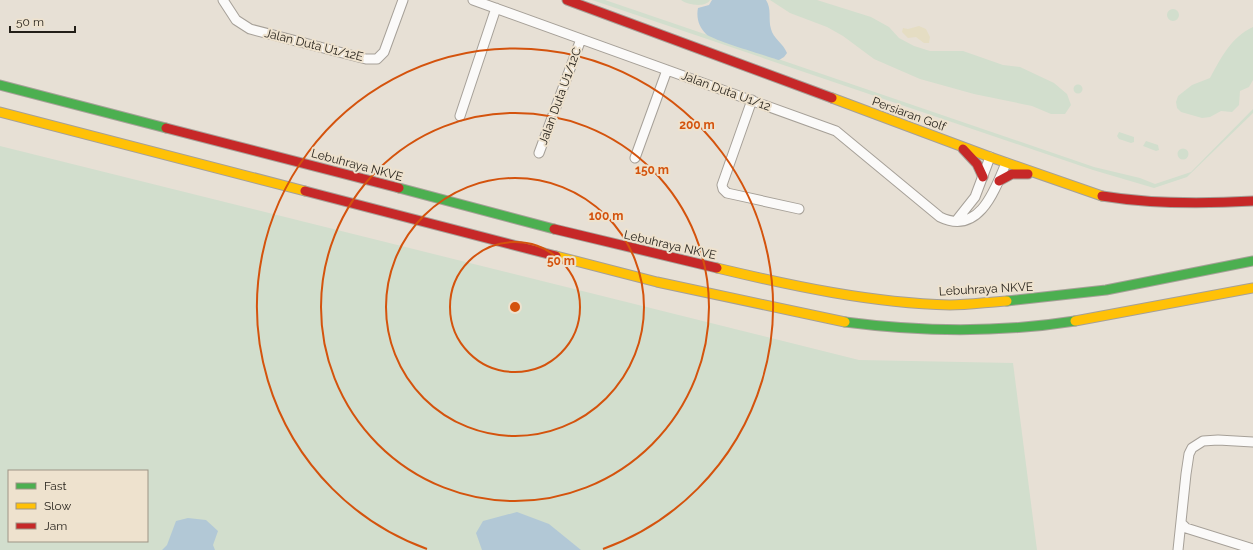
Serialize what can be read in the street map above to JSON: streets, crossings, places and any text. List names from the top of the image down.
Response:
{
  "streets": {
    "main road": ["Persiaran Golf", "Lebuhraya NKVE"],
    "street": ["Jalan Duta U1/12E", "Jalan Duta U1/12", "Jalan Duta U1/12C"]
  },
  "crossings": [
    ["Jalan Duta U1/12", "Jalan Duta U1/12C"]
  ],
  "legend": ["Fast", "Slow", "Jam"],
  "scale_bar": "50 m",
  "rings": [
    "200 m",
    "150 m",
    "100 m",
    "50 m"
  ]
}
